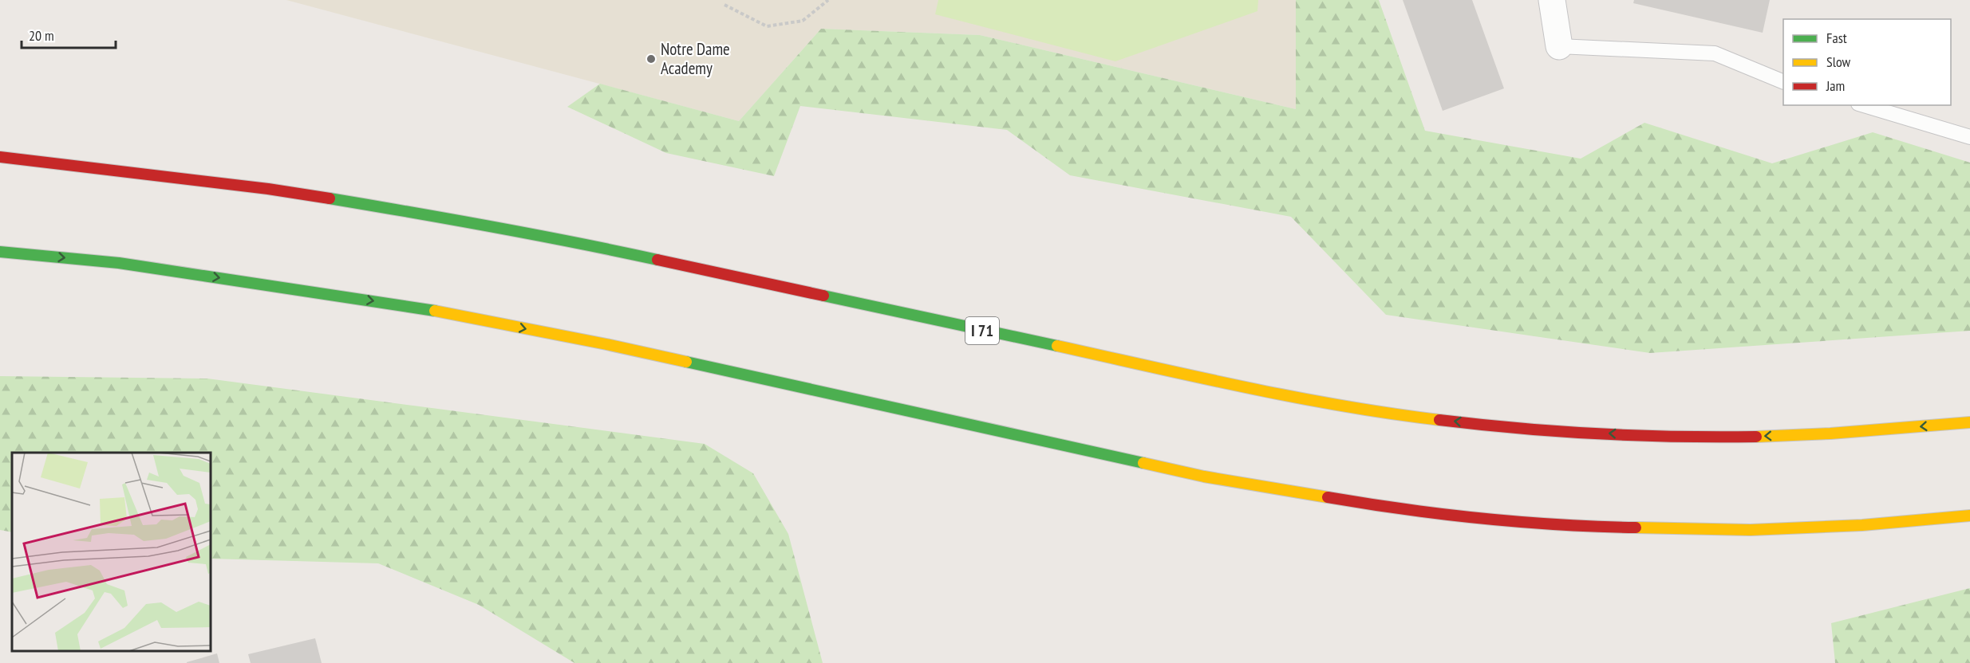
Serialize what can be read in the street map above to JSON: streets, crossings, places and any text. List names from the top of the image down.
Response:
{
  "streets": {
    "highway": ["I 71"]
  },
  "places": ["Notre Dame Academy"],
  "legend": ["Fast", "Slow", "Jam"],
  "scale_bar": "20 m"
}
